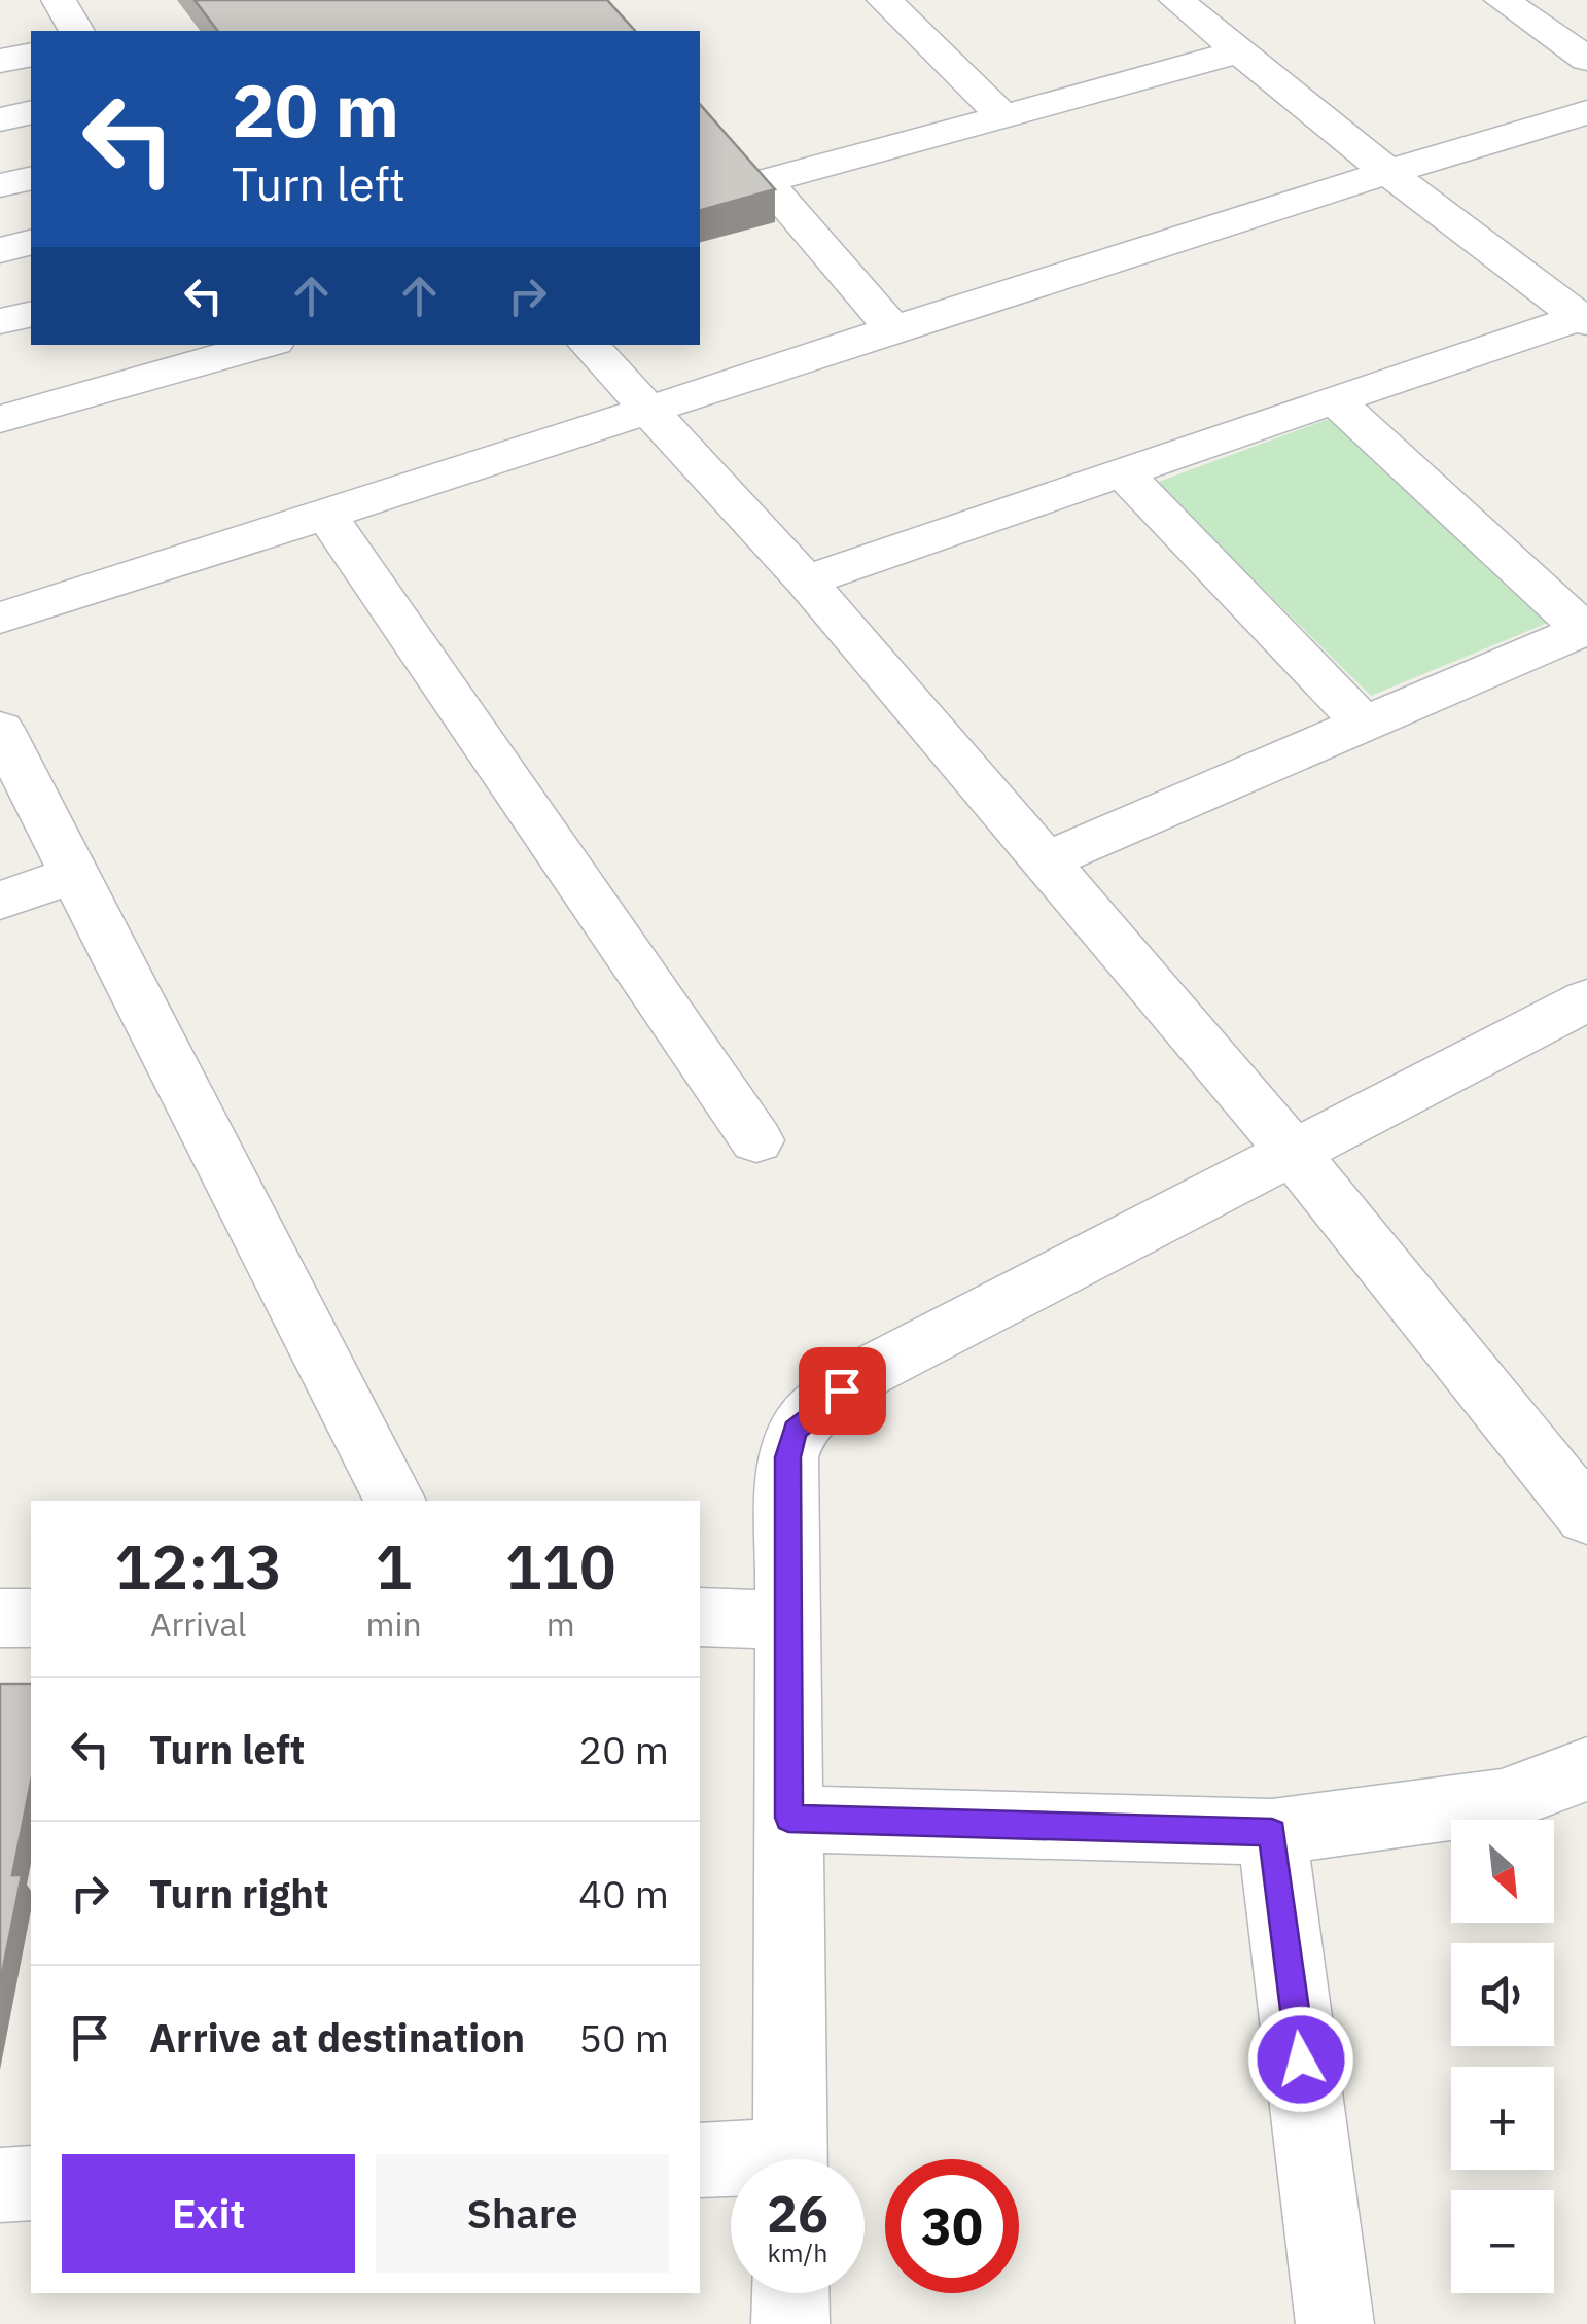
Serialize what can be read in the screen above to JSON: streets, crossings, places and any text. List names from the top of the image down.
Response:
{
  "north": "bottom right",
  "page": {
    "turn": ["20 m", "Turn left"],
    "eta": [
      "12:13",
      "Arrival",
      "1",
      "min",
      "110",
      "m"
    ],
    "list": [
      {
        "name": "Turn left",
        "value": "20 m"
      },
      {
        "name": "Turn right",
        "value": "40 m"
      },
      {
        "name": "Arrive at destination",
        "value": "50 m"
      }
    ],
    "map_buttons": ["+", "−"],
    "buttons": ["Exit", "Share"],
    "speed": "26 km/h",
    "limit": "30"
  }
}
